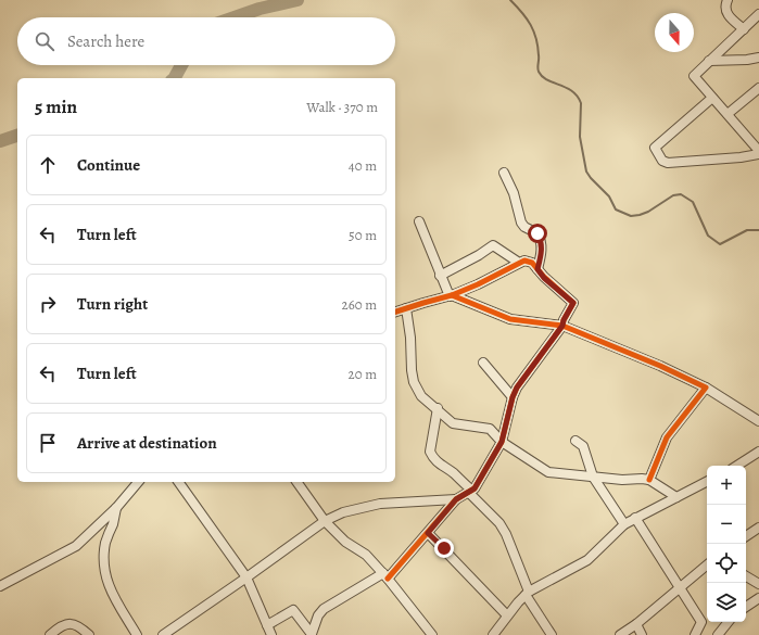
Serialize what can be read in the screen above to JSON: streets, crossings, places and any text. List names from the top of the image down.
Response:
{
  "north": "bottom",
  "page": {
    "search": "Search here",
    "heading": ["5 min", "Walk · 370 m"],
    "list": [
      ["Continue", "40 m"],
      ["Turn left", "50 m"],
      ["Turn right", "260 m"],
      ["Turn left", "20 m"],
      "Arrive at destination"
    ],
    "map_buttons": ["+", "−"]
  }
}
